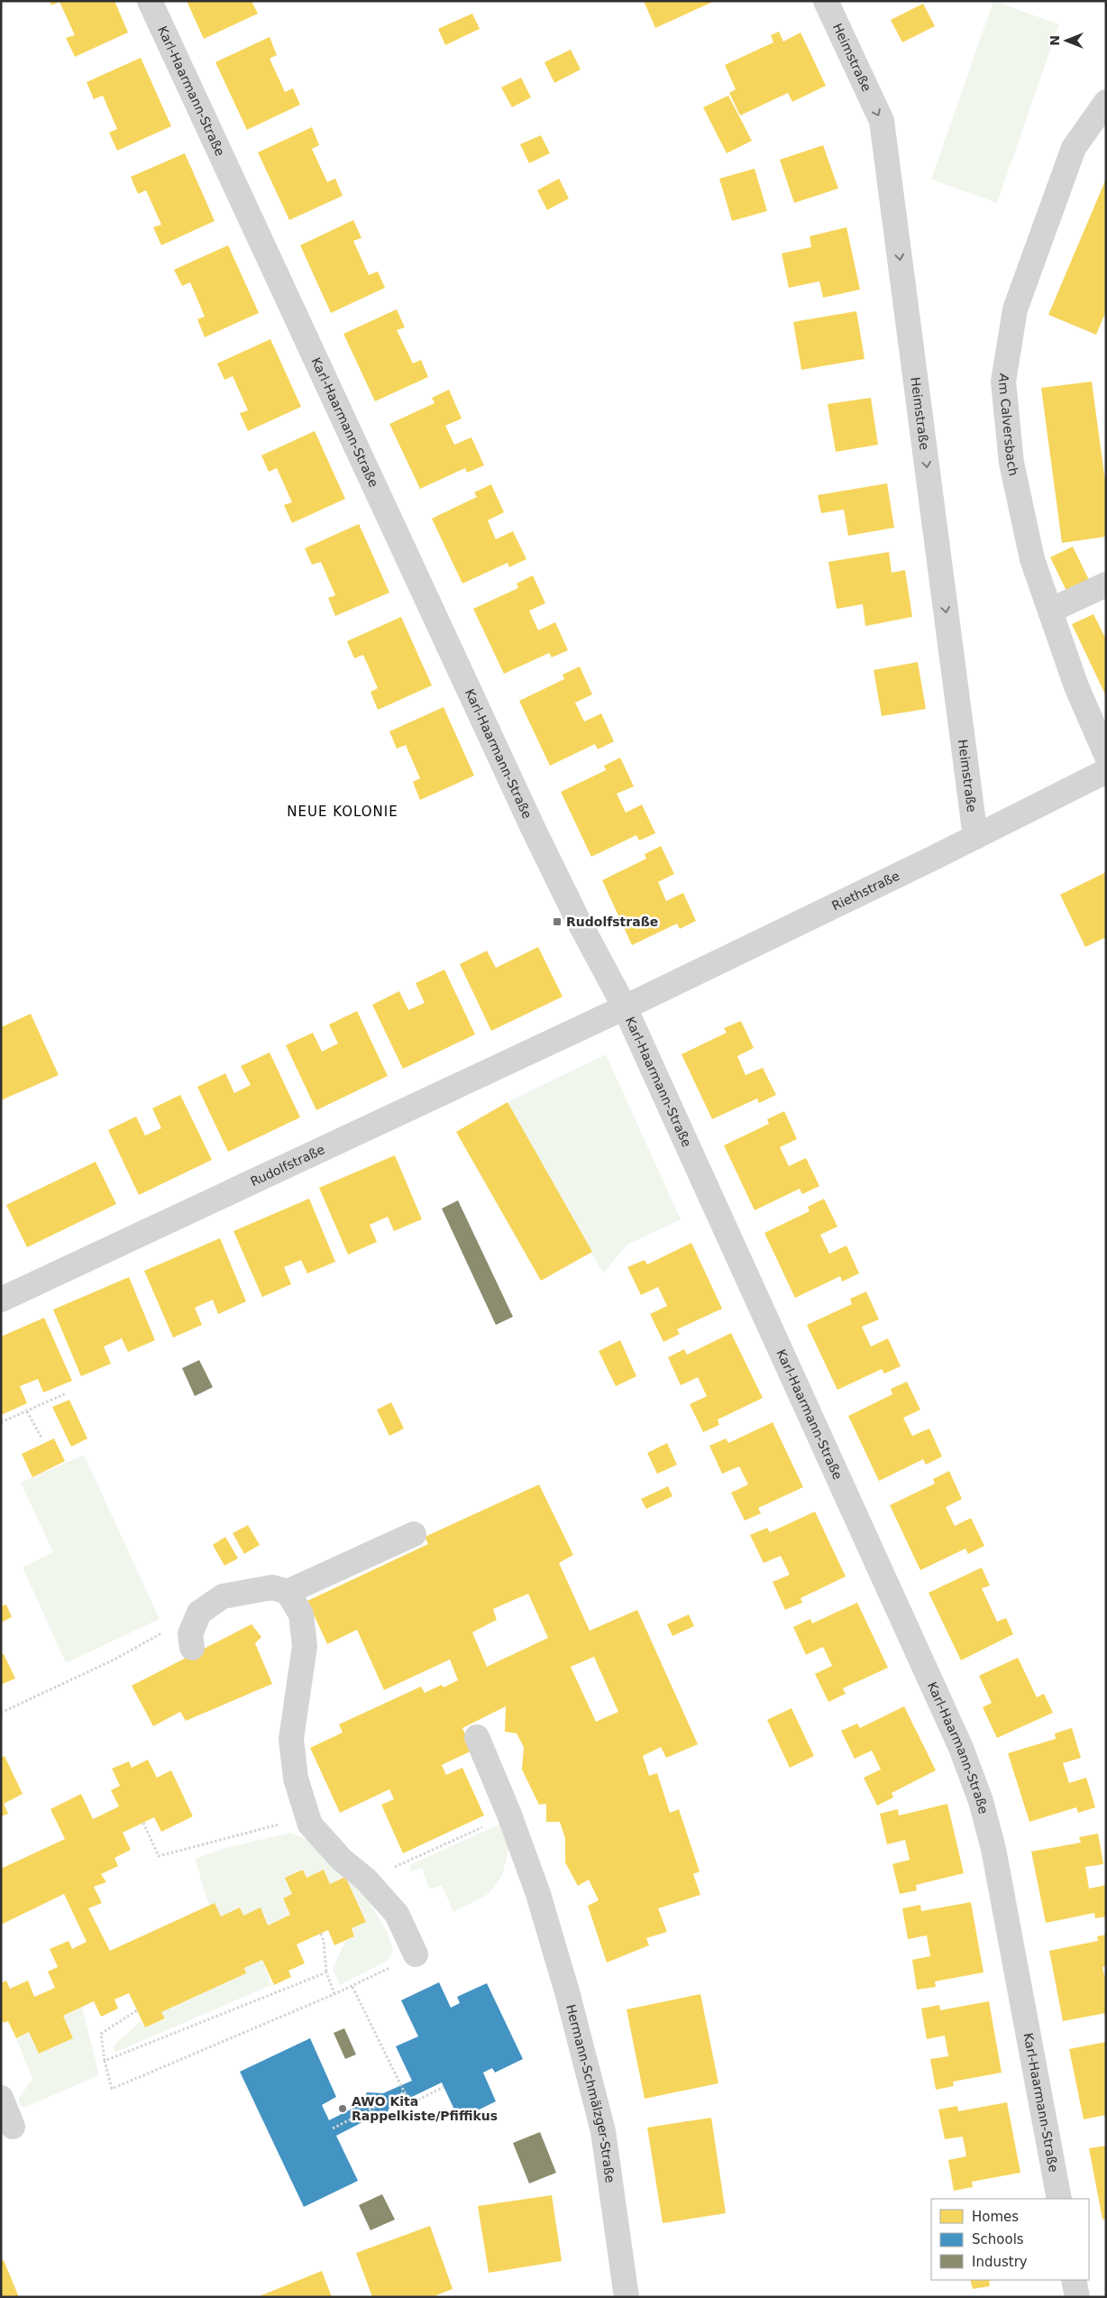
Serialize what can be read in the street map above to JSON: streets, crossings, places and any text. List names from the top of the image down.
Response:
{
  "streets": {
    "street": [
      "Heimstraße",
      "Karl-Haarmann-Straße",
      "Am Calversbach",
      "Riethstraße",
      "Rudolfstraße",
      "Hermann-Schmälzger-Straße"
    ]
  },
  "crossings": [
    ["Heimstraße", "Riethstraße"],
    ["Karl-Haarmann-Straße", "Riethstraße"],
    ["Karl-Haarmann-Straße", "Rudolfstraße"],
    ["Riethstraße", "Rudolfstraße"]
  ],
  "one_way": ["Heimstraße"],
  "districts": ["NEUE KOLONIE"],
  "places": {
    "transit": ["Rudolfstraße"],
    "other": ["AWO Kita Rappelkiste/Pfiffikus"]
  },
  "legend": ["Homes", "Schools", "Industry"],
  "north": "left"
}
